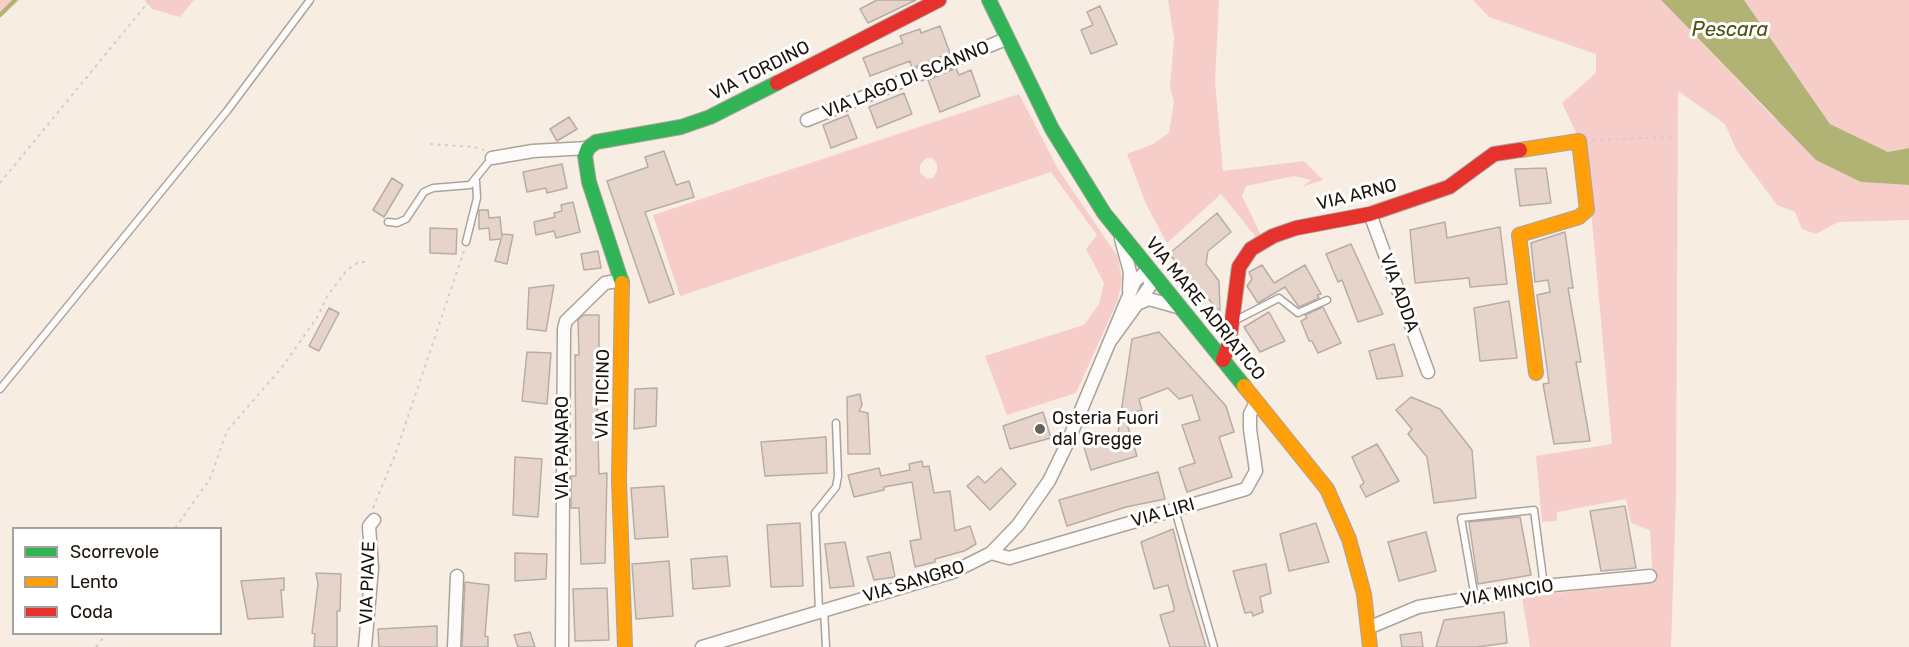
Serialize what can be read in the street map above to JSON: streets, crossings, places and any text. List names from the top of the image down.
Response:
{
  "streets": {
    "street": [
      "VIA TORDINO",
      "VIA LAGO DI SCANNO",
      "VIA ARNO",
      "VIA ADDA",
      "VIA MARE ADRIATICO",
      "VIA TICINO",
      "VIA PANARO",
      "VIA LIRI",
      "VIA SANGRO",
      "VIA PIAVE",
      "VIA MINCIO"
    ]
  },
  "crossings": [
    ["VIA TORDINO", "VIA TICINO"],
    ["VIA LAGO DI SCANNO", "VIA MARE ADRIATICO"],
    ["VIA ARNO", "VIA ADDA"],
    ["VIA ARNO", "VIA MARE ADRIATICO"],
    ["VIA MARE ADRIATICO", "VIA LIRI"],
    ["VIA MARE ADRIATICO", "VIA SANGRO"],
    ["VIA MARE ADRIATICO", "VIA MINCIO"],
    ["VIA TICINO", "VIA PANARO"],
    ["VIA LIRI", "VIA SANGRO"]
  ],
  "water": ["Pescara"],
  "places": ["Osteria Fuori dal Gregge"],
  "legend": ["Scorrevole", "Lento", "Coda"]
}
